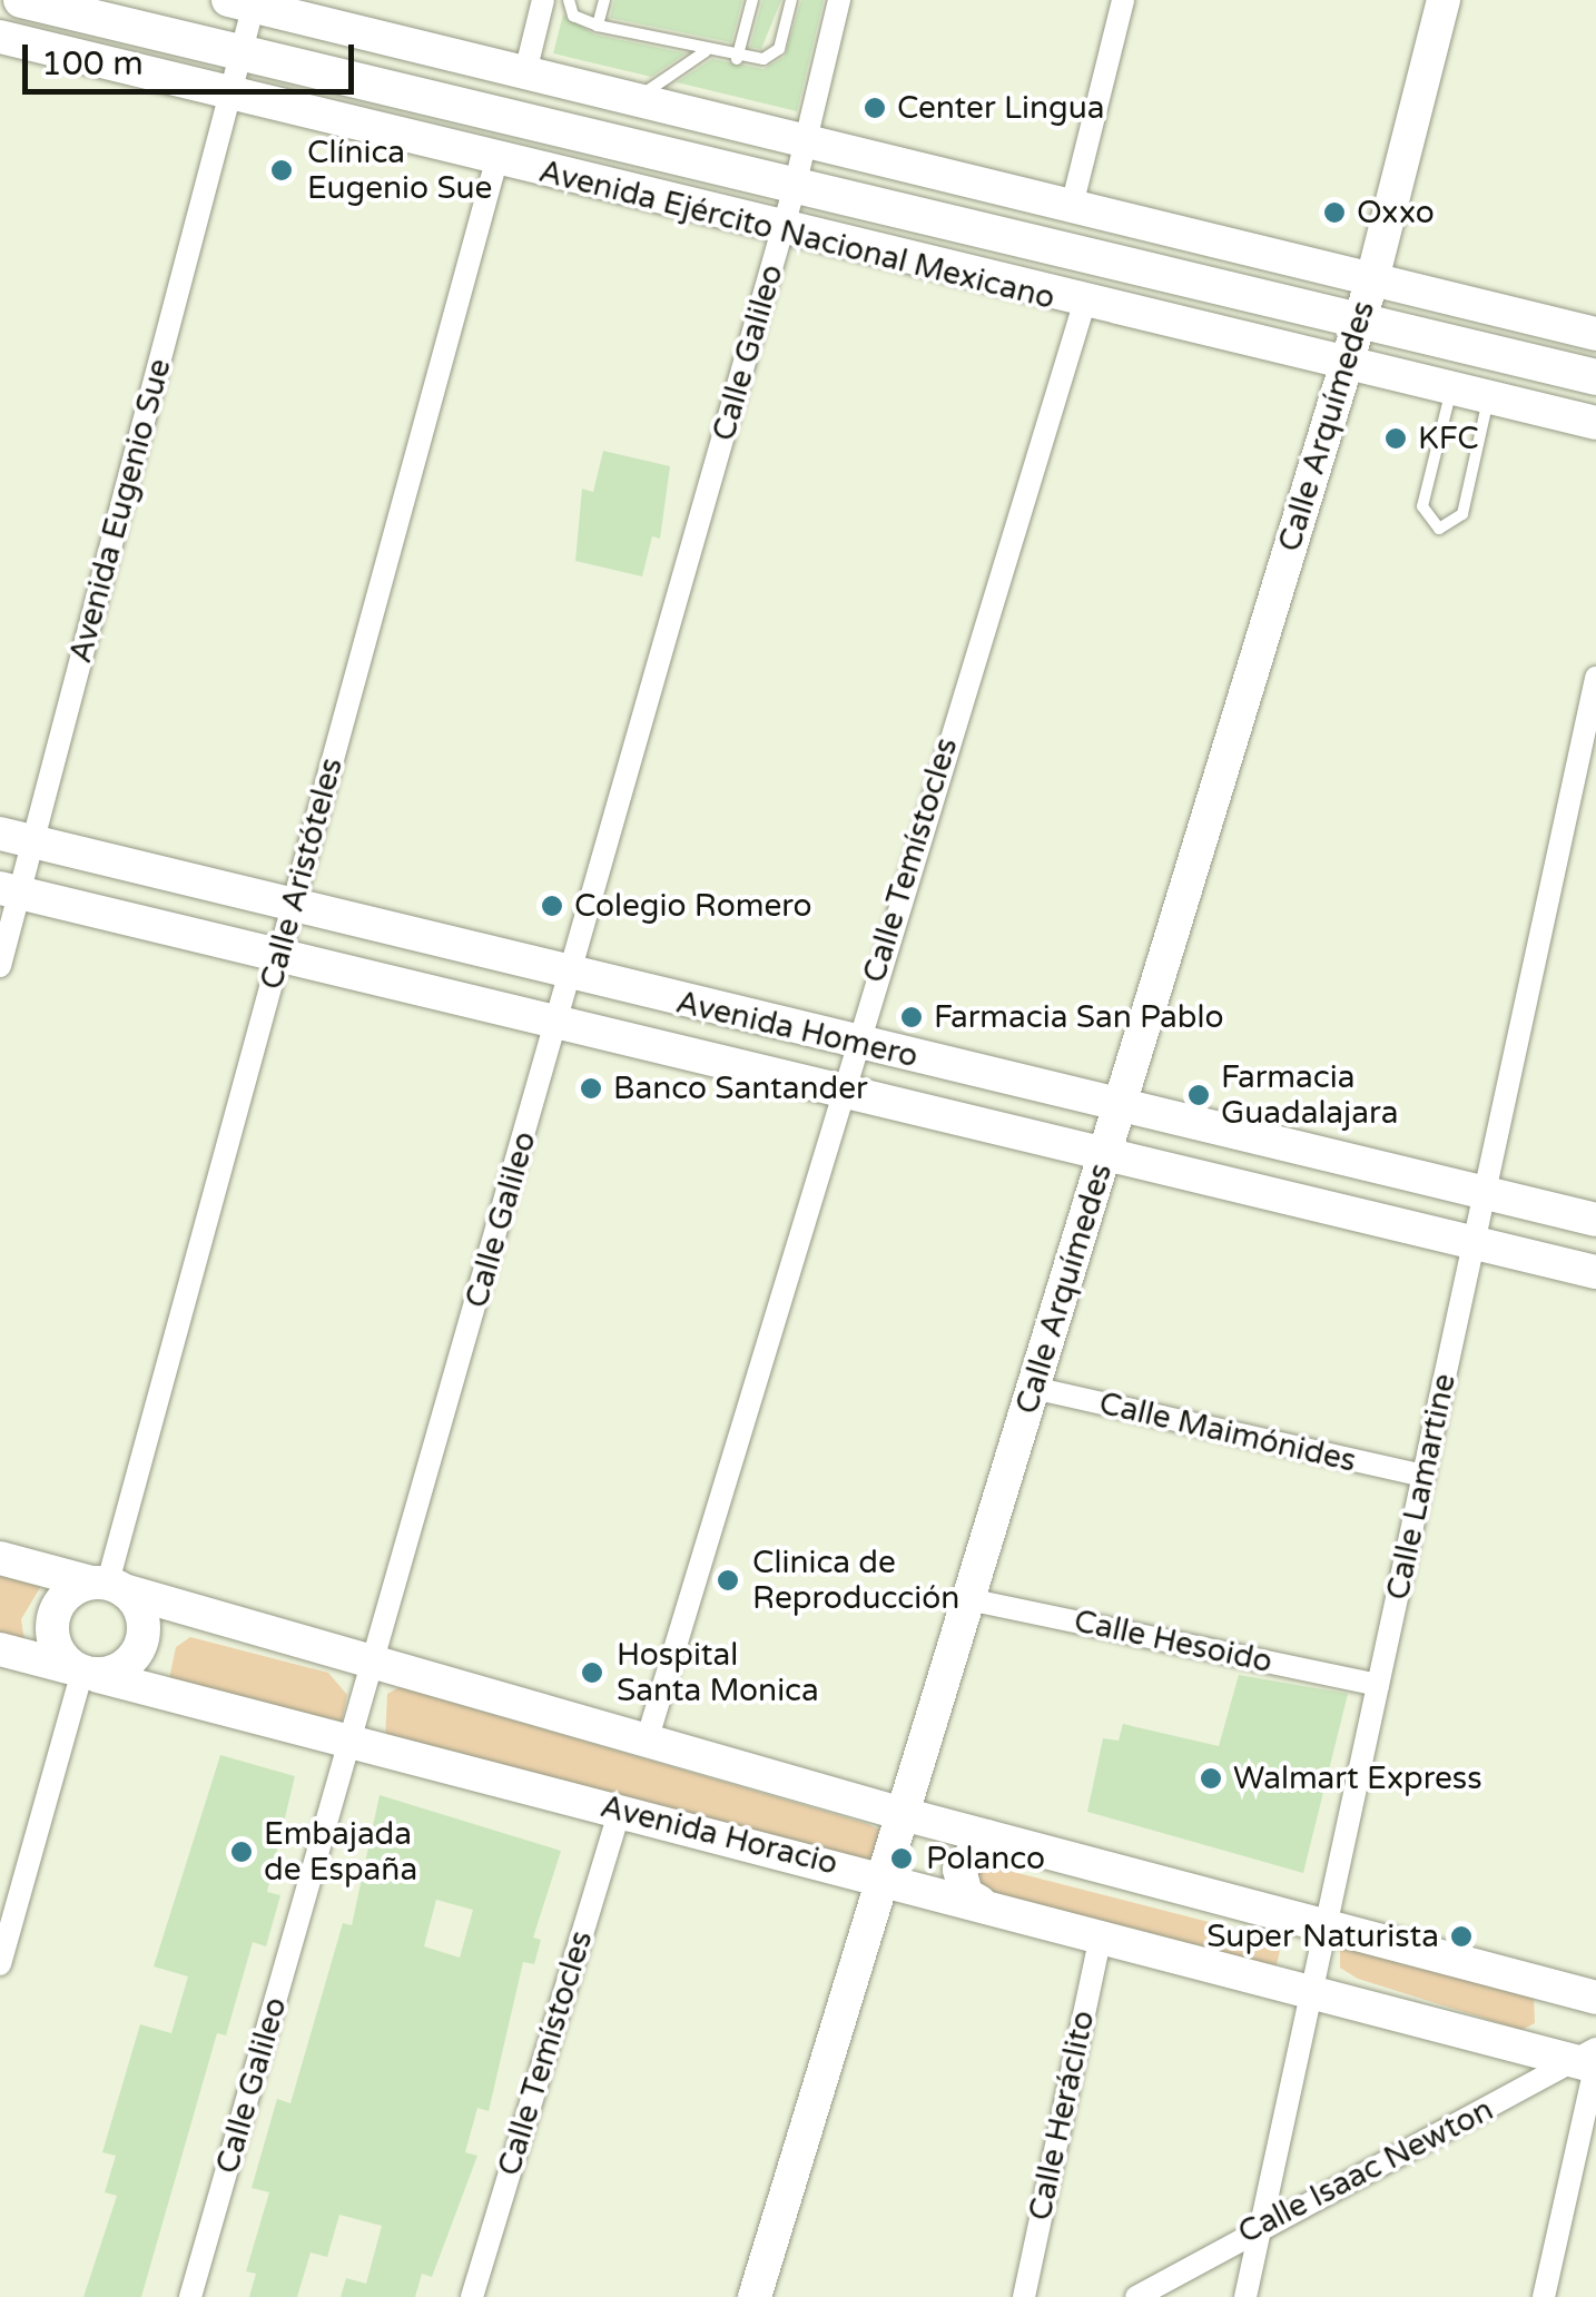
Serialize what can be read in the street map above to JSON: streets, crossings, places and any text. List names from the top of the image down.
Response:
{
  "streets": {
    "main road": ["Avenida Ejército Nacional Mexicano"],
    "street": [
      "Calle Galileo",
      "Calle Arquímedes",
      "Avenida Eugenio Sue",
      "Calle Temístocles",
      "Calle Aristóteles",
      "Avenida Homero",
      "Calle Maimónides",
      "Calle Lamartine",
      "Calle Hesoido",
      "Avenida Horacio",
      "Calle Heráclito",
      "Calle Isaac Newton"
    ]
  },
  "crossings": [
    ["Avenida Ejército Nacional Mexicano", "Calle Galileo"],
    ["Avenida Ejército Nacional Mexicano", "Calle Arquímedes"],
    ["Avenida Ejército Nacional Mexicano", "Avenida Eugenio Sue"],
    ["Avenida Ejército Nacional Mexicano", "Calle Temístocles"],
    ["Avenida Ejército Nacional Mexicano", "Calle Aristóteles"],
    ["Calle Galileo", "Avenida Homero"],
    ["Calle Galileo", "Avenida Horacio"],
    ["Calle Arquímedes", "Avenida Homero"],
    ["Calle Arquímedes", "Calle Maimónides"],
    ["Calle Arquímedes", "Calle Hesoido"],
    ["Calle Arquímedes", "Avenida Horacio"],
    ["Avenida Eugenio Sue", "Avenida Homero"],
    ["Calle Temístocles", "Avenida Homero"],
    ["Calle Temístocles", "Avenida Horacio"],
    ["Calle Aristóteles", "Avenida Homero"],
    ["Calle Aristóteles", "Avenida Horacio"],
    ["Avenida Homero", "Calle Lamartine"],
    ["Calle Maimónides", "Calle Lamartine"],
    ["Calle Lamartine", "Calle Hesoido"],
    ["Calle Lamartine", "Avenida Horacio"],
    ["Calle Lamartine", "Calle Isaac Newton"],
    ["Avenida Horacio", "Calle Heráclito"],
    ["Avenida Horacio", "Calle Isaac Newton"]
  ],
  "places": [
    "Center Lingua",
    "Clínica Eugenio Sue",
    "Oxxo",
    "KFC",
    "Colegio Romero",
    "Farmacia San Pablo",
    "Banco Santander",
    "Farmacia Guadalajara",
    "Clinica de Reproducción",
    "Hospital Santa Monica",
    "Walmart Express",
    "Embajada de España",
    "Polanco",
    "Super Naturista"
  ],
  "scale_bar": "100 m"
}
